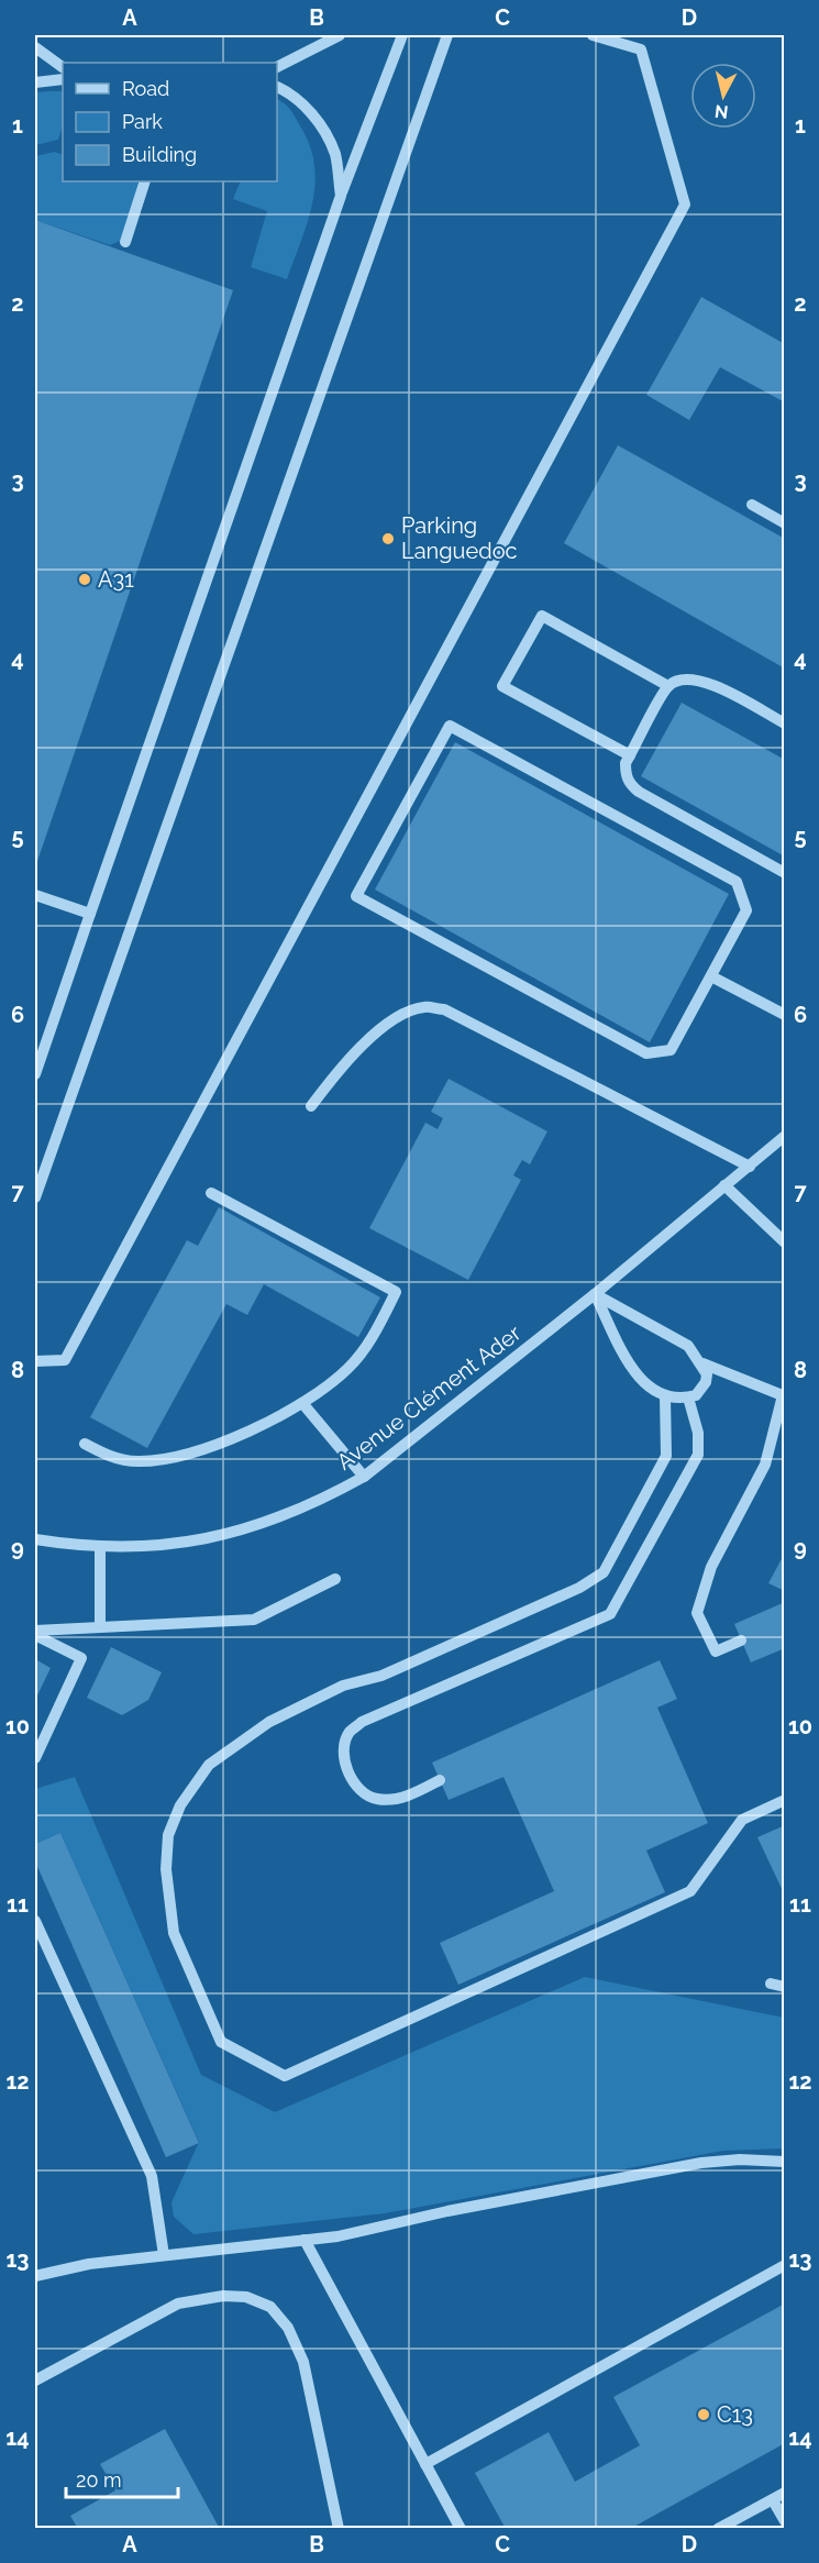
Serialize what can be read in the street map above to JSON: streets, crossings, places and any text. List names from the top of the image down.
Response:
{
  "streets": {
    "street": ["Avenue Clément Ader"]
  },
  "places": ["Parking Languedoc", "A31", "C13"],
  "legend": ["Road", "Park", "Building"],
  "scale_bar": "20 m",
  "north": "bottom",
  "grid": {
    "columns": [
      "A",
      "B",
      "C",
      "D"
    ],
    "rows": [
      "1",
      "2",
      "3",
      "4",
      "5",
      "6",
      "7",
      "8",
      "9",
      "10",
      "11",
      "12",
      "13",
      "14"
    ]
  }
}
